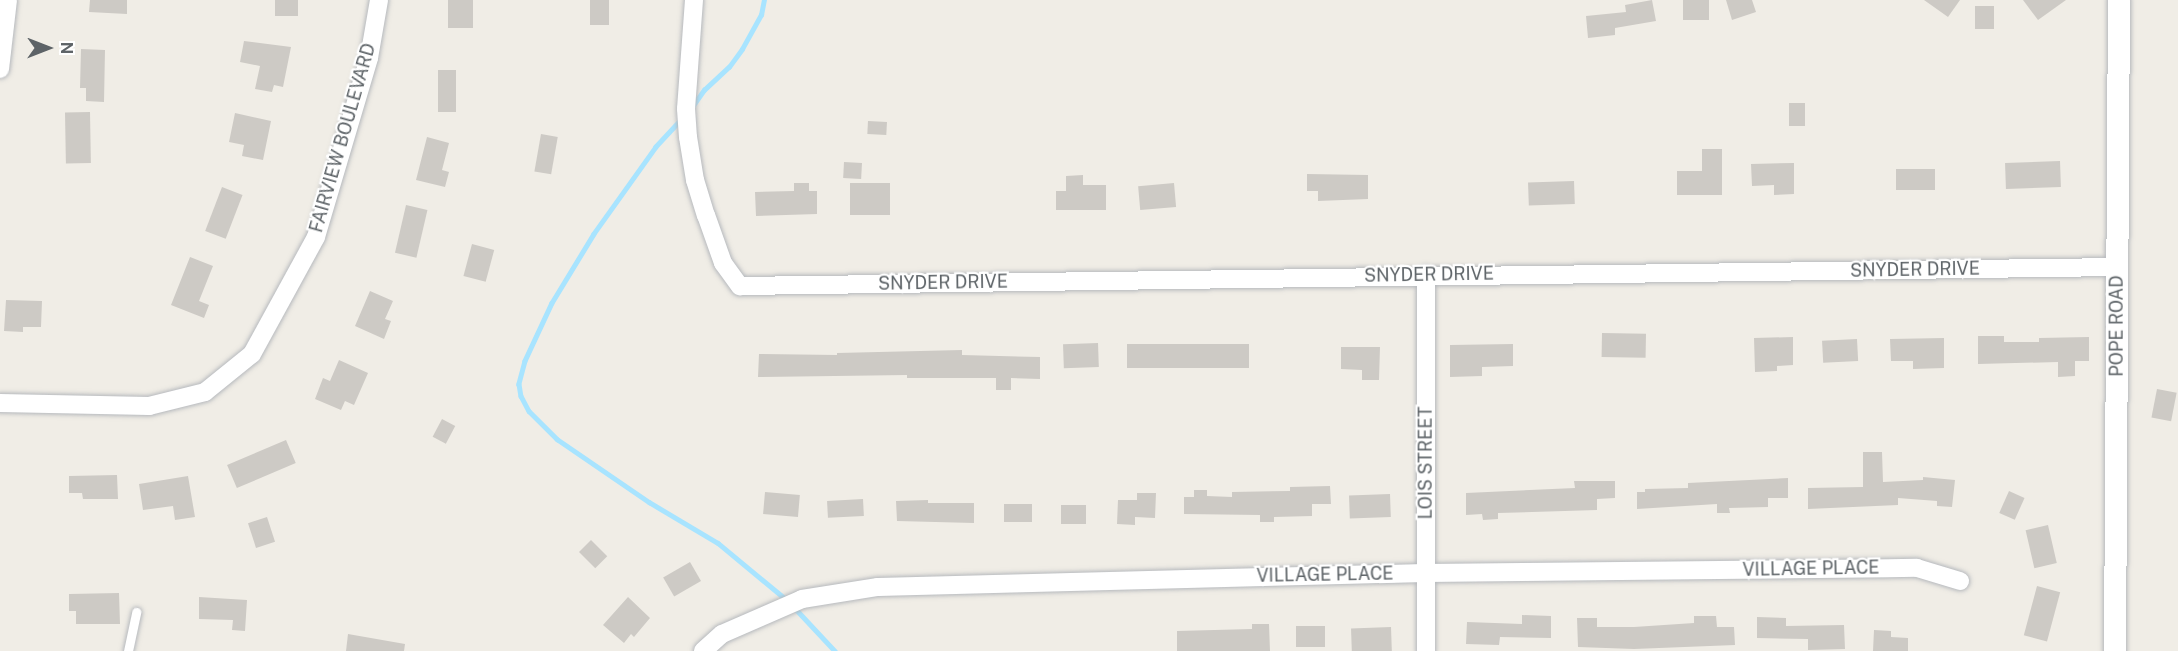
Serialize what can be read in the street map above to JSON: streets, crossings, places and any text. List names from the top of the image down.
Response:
{
  "streets": {
    "street": [
      "FAIRVIEW BOULEVARD",
      "SNYDER DRIVE",
      "POPE ROAD",
      "LOIS STREET",
      "VILLAGE PLACE"
    ]
  },
  "crossings": [
    ["SNYDER DRIVE", "POPE ROAD"],
    ["SNYDER DRIVE", "LOIS STREET"],
    ["LOIS STREET", "VILLAGE PLACE"]
  ],
  "north": "right"
}
